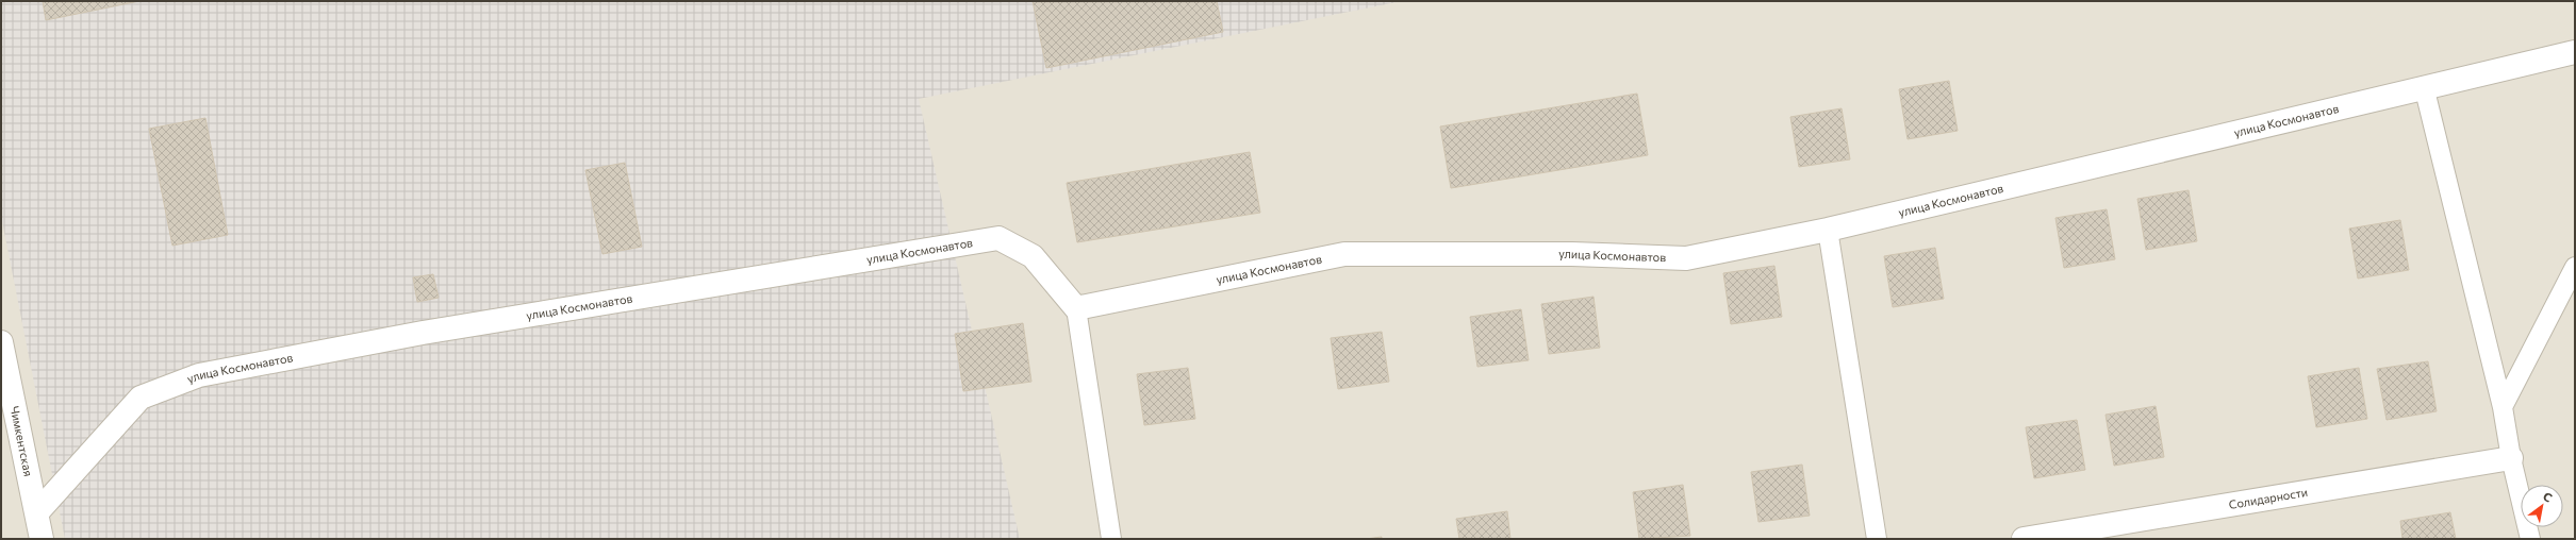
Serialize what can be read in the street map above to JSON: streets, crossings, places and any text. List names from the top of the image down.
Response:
{
  "streets": {
    "street": ["улица Космонавтов", "Чимкентская", "Солидарности"]
  },
  "crossings": [
    ["улица Космонавтов", "Чимкентская"]
  ],
  "north": "top right"
}
